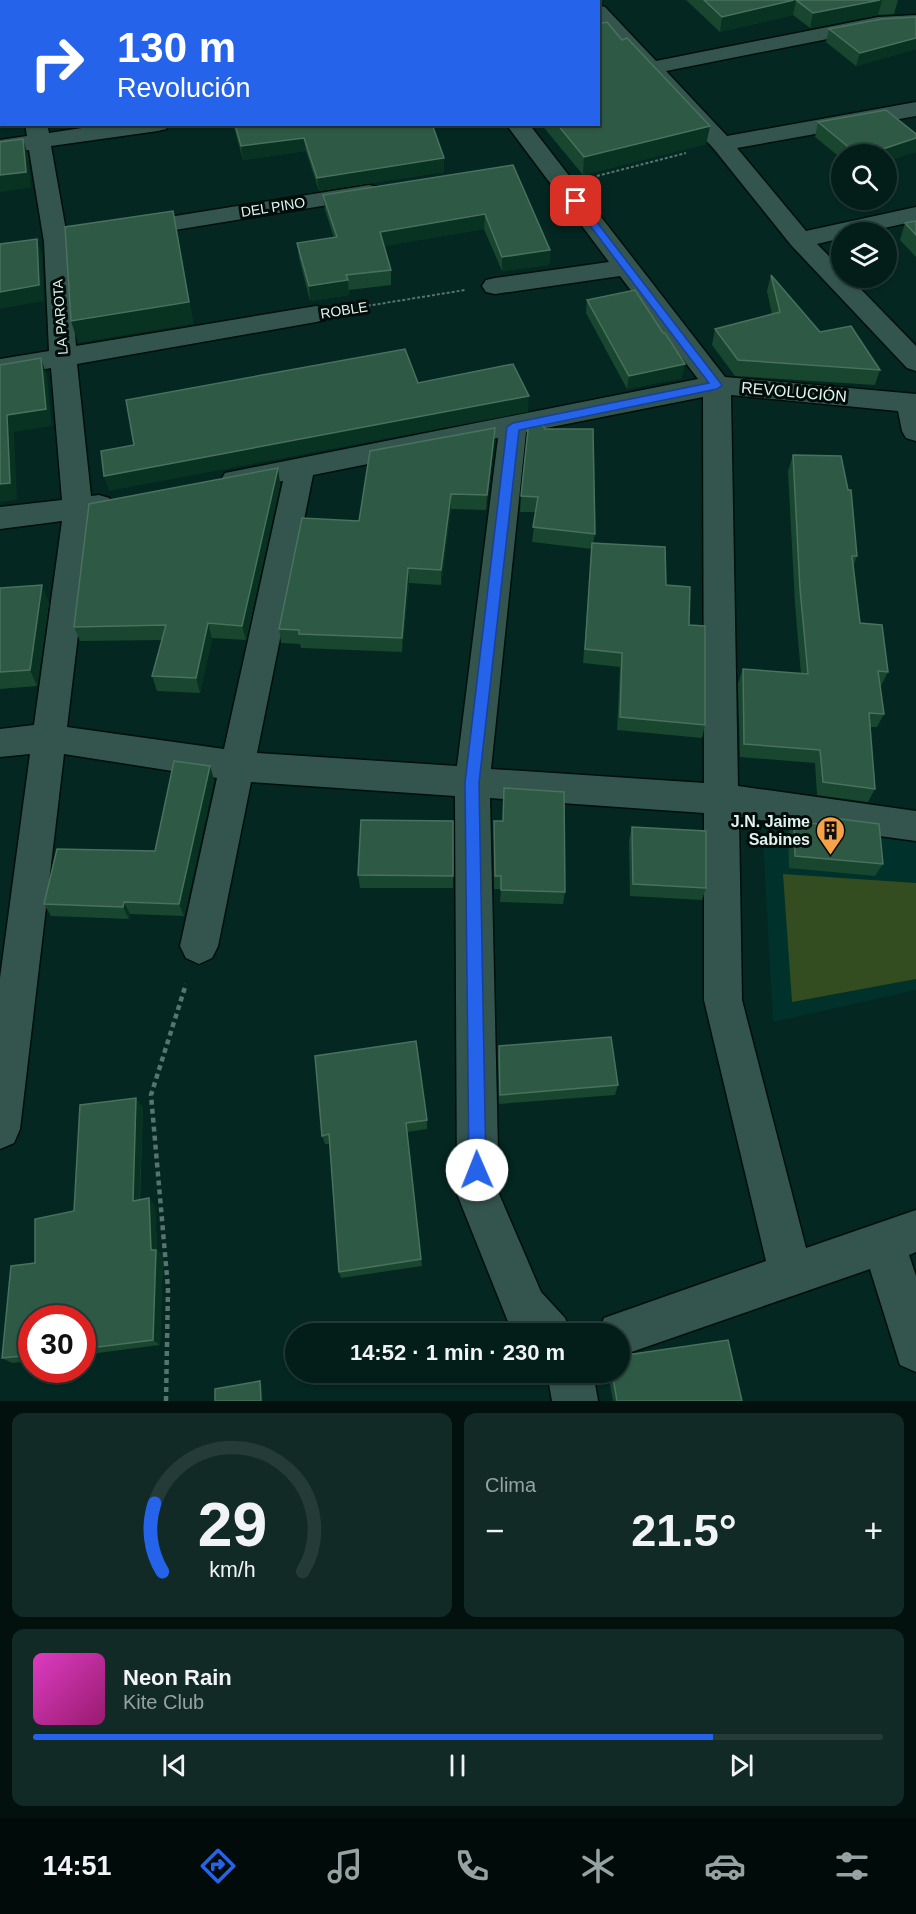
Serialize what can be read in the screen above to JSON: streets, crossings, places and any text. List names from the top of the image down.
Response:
{
  "streets": {
    "street": [
      "DEL PINO",
      "ROBLE",
      "LA PAROTA",
      "REVOLUCIÓN"
    ]
  },
  "crossings": [
    ["ROBLE", "LA PAROTA"]
  ],
  "places": {
    "building": ["J.N. Jaime Sabines"]
  },
  "page": {
    "turn": ["130 m", "Revolución"],
    "limit": "30",
    "trip": "14:52 · 1 min · 230 m",
    "tile": "Clima",
    "heat": ["−", "21.5°", "+"],
    "song": ["Neon Rain", "Kite Club"],
    "tabs": "14:51",
    "gauge": ["29", "km/h"]
  }
}
